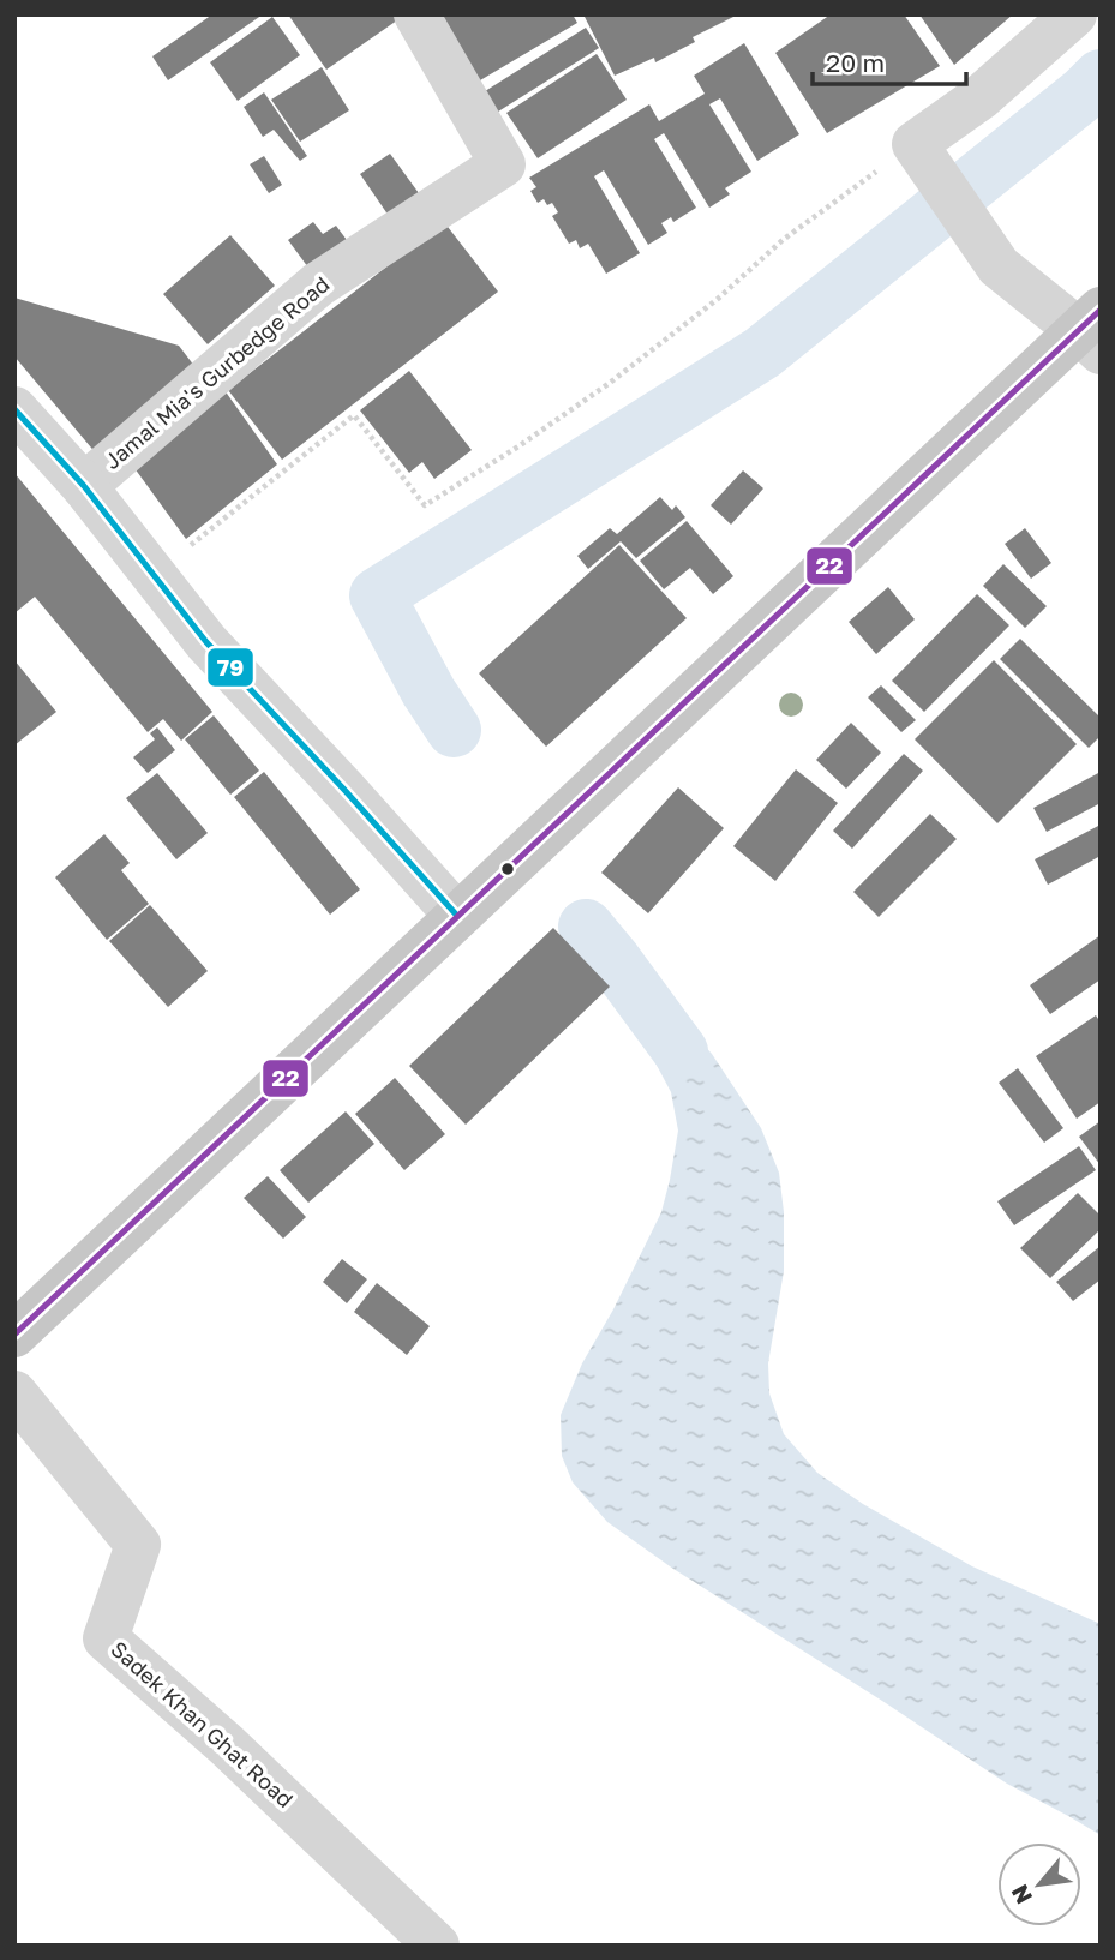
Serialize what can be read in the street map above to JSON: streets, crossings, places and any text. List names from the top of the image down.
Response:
{
  "streets": {
    "street": ["Jamal Mia's Gurbedge Road", "Sadek Khan Ghat Road"]
  },
  "lines": ["transit line 22", "transit line 79"],
  "scale_bar": "20 m",
  "north": "bottom left"
}
